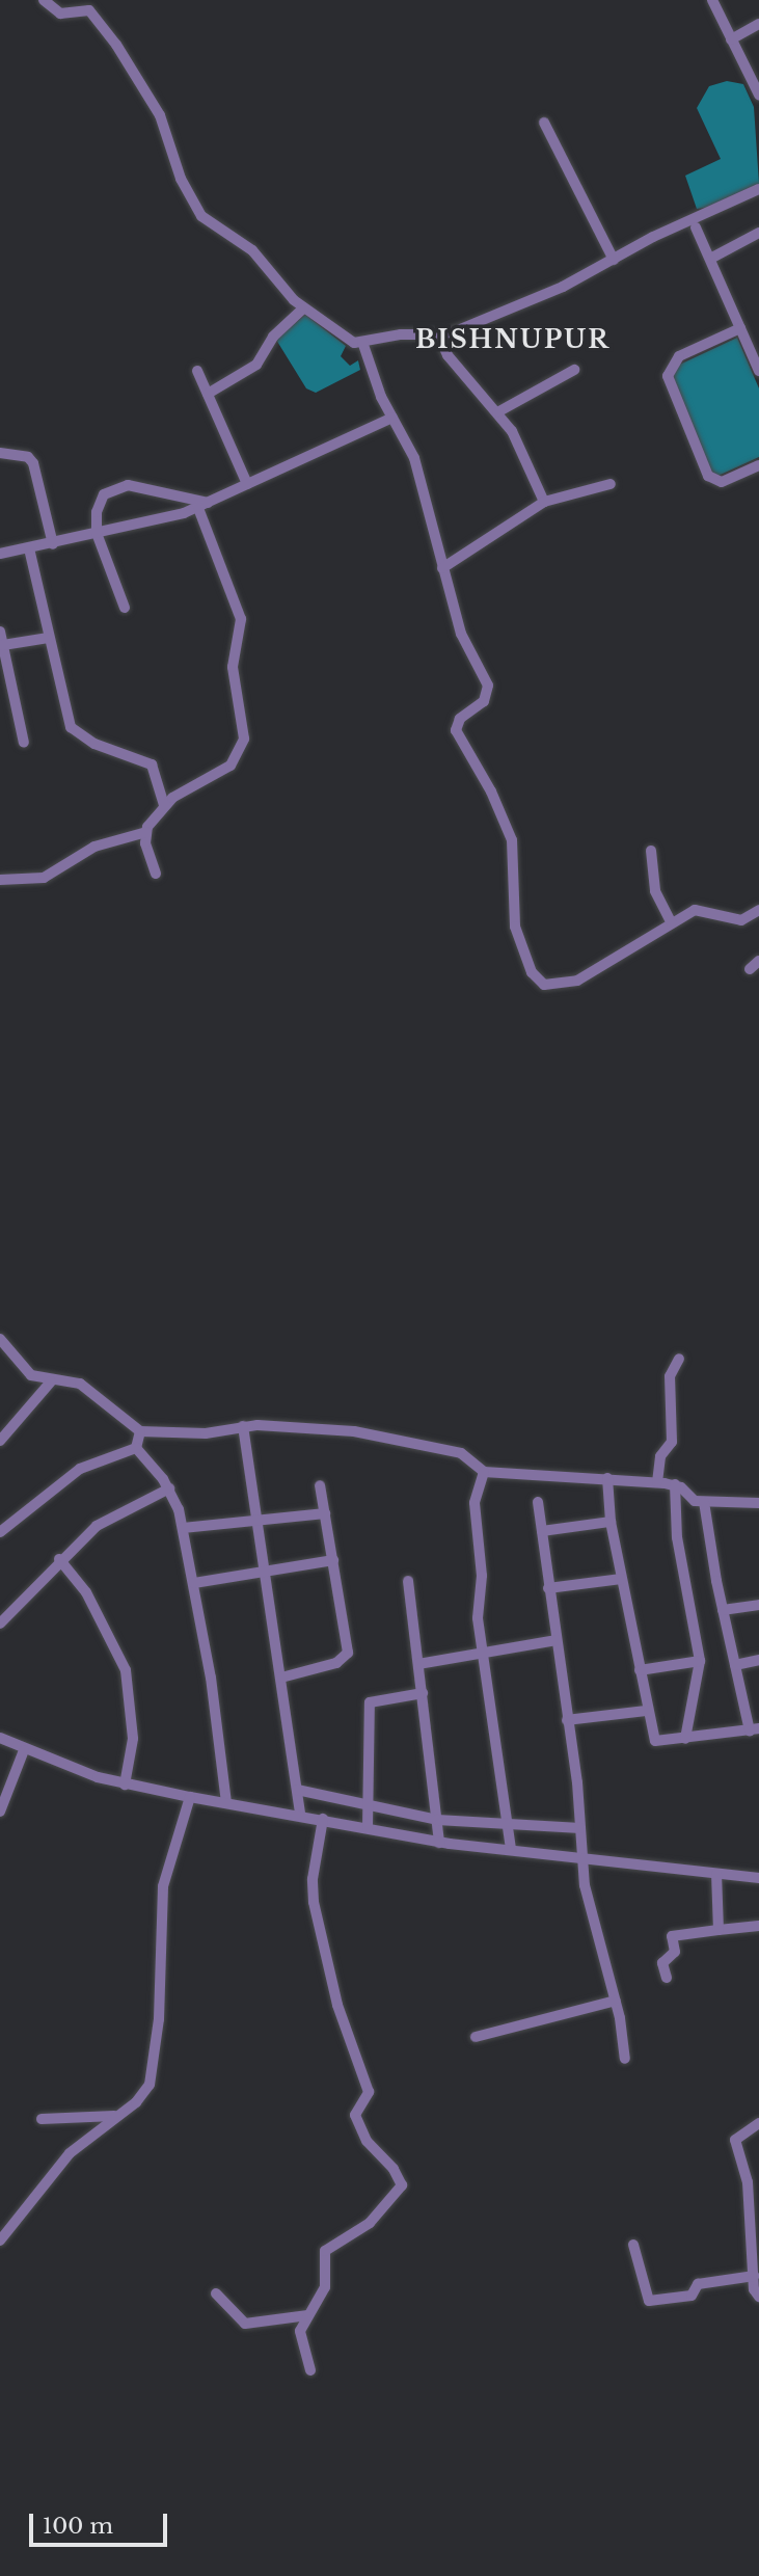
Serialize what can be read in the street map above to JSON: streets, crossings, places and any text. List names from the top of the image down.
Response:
{
  "districts": ["BISHNUPUR"],
  "scale_bar": "100 m"
}
